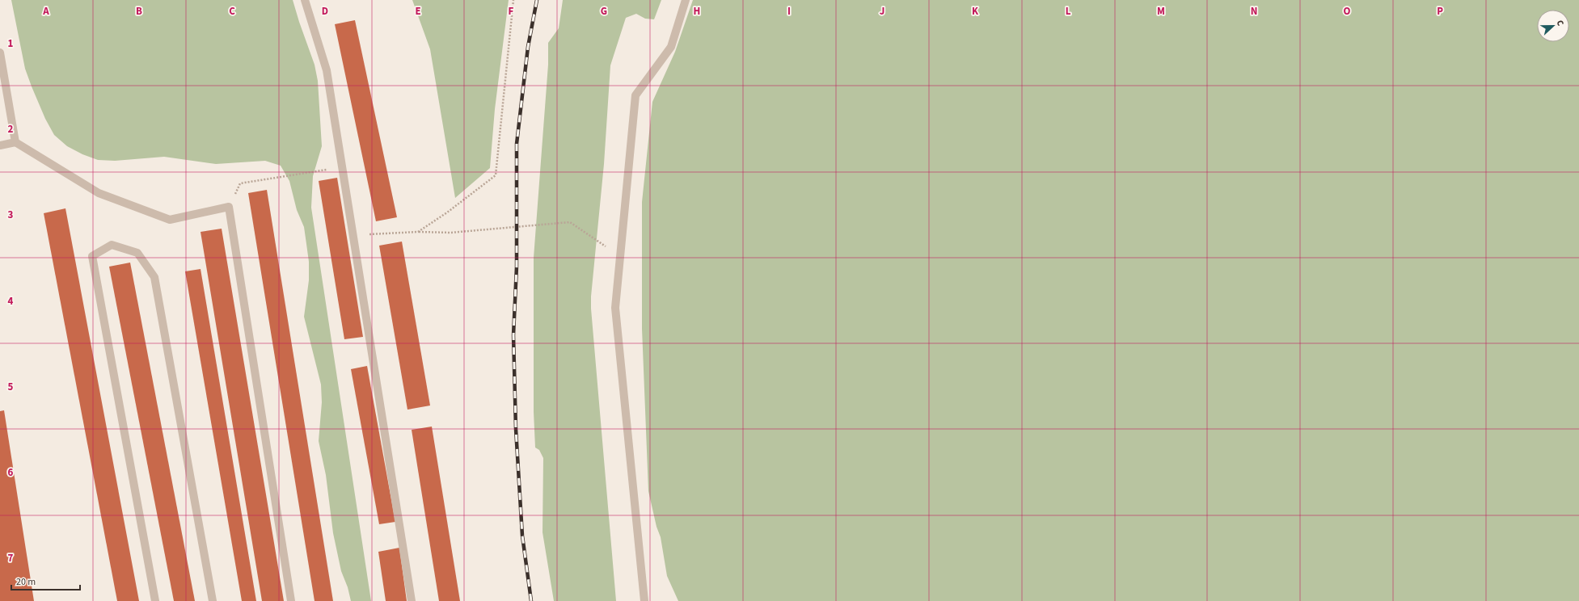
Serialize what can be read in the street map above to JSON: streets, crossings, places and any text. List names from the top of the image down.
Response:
{
  "scale_bar": "20 m",
  "north": "right",
  "grid": {
    "columns": [
      "A",
      "B",
      "C",
      "D",
      "E",
      "F",
      "G",
      "H",
      "I",
      "J",
      "K",
      "L",
      "M",
      "N",
      "O",
      "P"
    ],
    "rows": [
      "1",
      "2",
      "3",
      "4",
      "5",
      "6",
      "7"
    ]
  }
}
